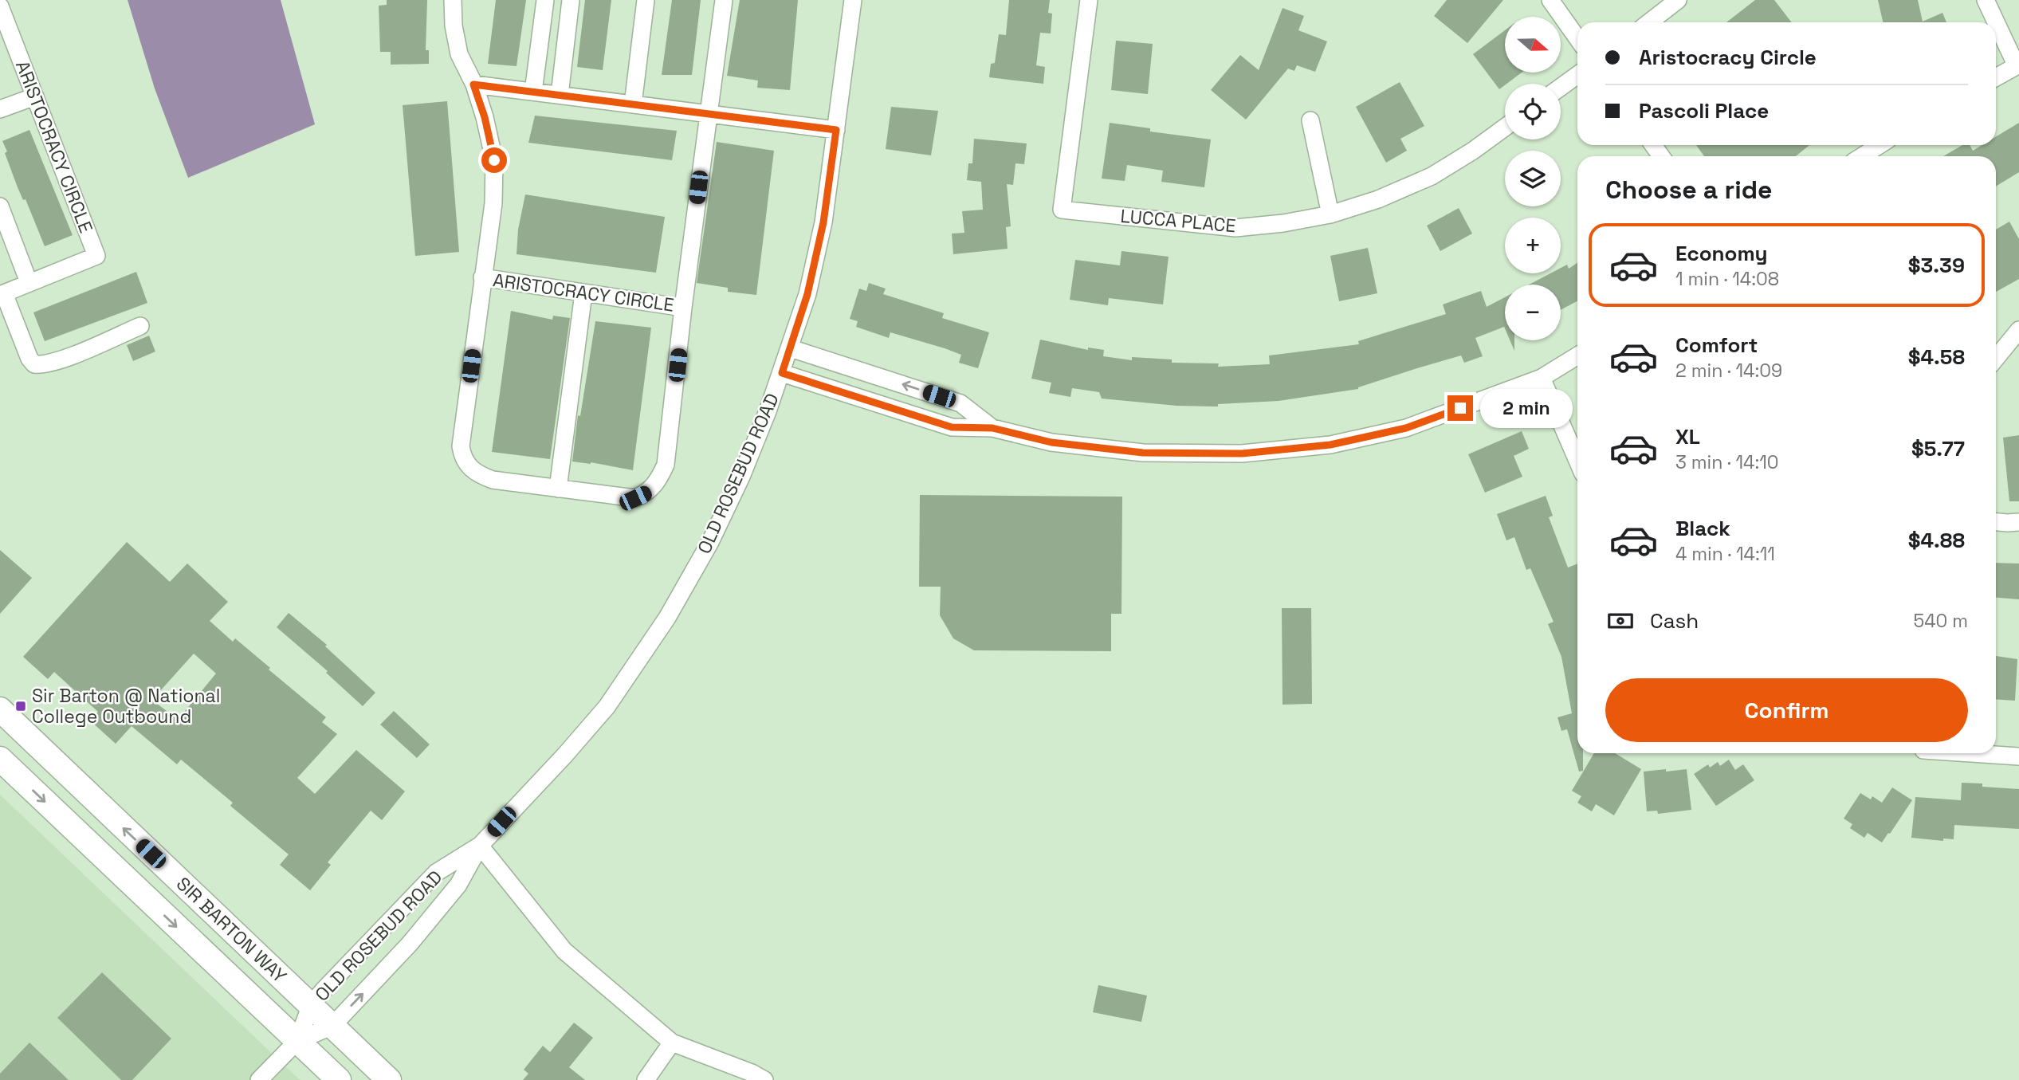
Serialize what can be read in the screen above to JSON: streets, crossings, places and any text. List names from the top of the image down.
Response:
{
  "streets": {
    "main road": ["SIR BARTON WAY"],
    "street": ["ARISTOCRACY CIRCLE", "LUCCA PLACE", "OLD ROSEBUD ROAD"]
  },
  "crossings": [
    ["OLD ROSEBUD ROAD", "SIR BARTON WAY"]
  ],
  "places": {
    "transit": ["Sir Barton @ National College Outbound"]
  },
  "north": "right",
  "page": {
    "map_buttons": ["+", "−"],
    "banner": ["Aristocracy Circle", "Pascoli Place"],
    "heading": "Choose a ride",
    "list": [
      {
        "name": "Economy",
        "note": "1 min · 14:08",
        "value": "$3.39"
      },
      {
        "name": "Comfort",
        "note": "2 min · 14:09",
        "value": "$4.58"
      },
      {
        "name": "XL",
        "note": "3 min · 14:10",
        "value": "$5.77"
      },
      {
        "name": "Black",
        "note": "4 min · 14:11",
        "value": "$4.88"
      }
    ],
    "bubble": "2 min",
    "pay": ["Cash", "540 m"],
    "buttons": "Confirm"
  }
}
